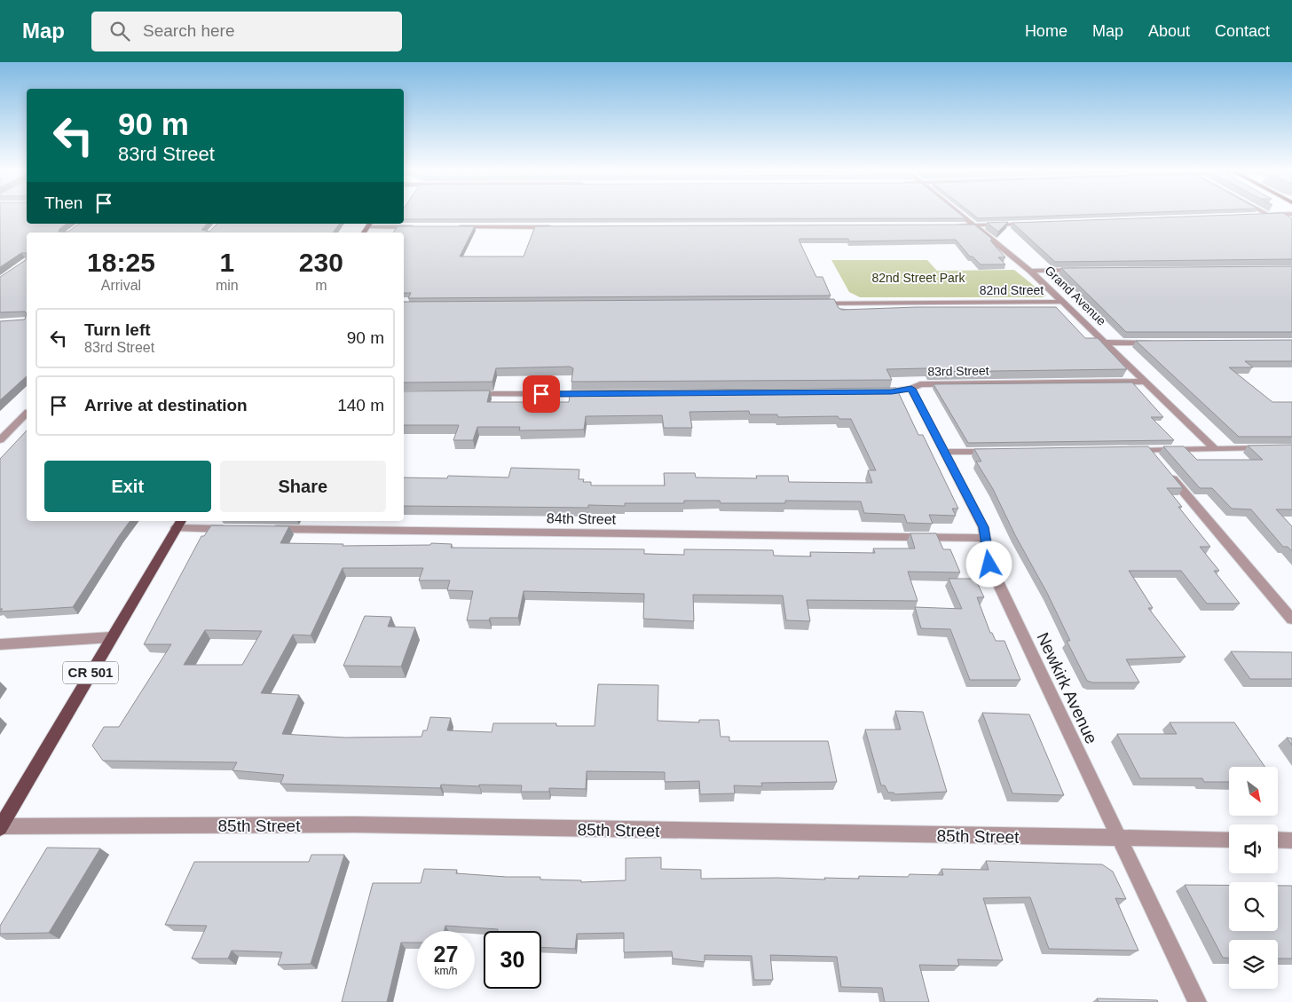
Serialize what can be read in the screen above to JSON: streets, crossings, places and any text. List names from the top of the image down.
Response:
{
  "streets": {
    "main road": ["CR 501"],
    "street": [
      "82nd Street",
      "Grand Avenue",
      "83rd Street",
      "84th Street",
      "Newkirk Avenue",
      "85th Street"
    ]
  },
  "crossings": [
    ["82nd Street", "Grand Avenue"],
    ["Grand Avenue", "83rd Street"],
    ["83rd Street", "Newkirk Avenue"],
    ["84th Street", "Newkirk Avenue"],
    ["CR 501", "85th Street"],
    ["Newkirk Avenue", "85th Street"]
  ],
  "parks": ["82nd Street Park"],
  "north": "bottom right",
  "page": {
    "header": "Map",
    "search": "Search here",
    "nav": [
      "Home",
      "Map",
      "About",
      "Contact"
    ],
    "turn": ["90 m", "83rd Street"],
    "then": "Then",
    "eta": [
      "18:25",
      "Arrival",
      "1",
      "min",
      "230",
      "m"
    ],
    "list": [
      {
        "name": "Turn left",
        "note": "83rd Street",
        "value": "90 m"
      },
      {
        "name": "Arrive at destination",
        "value": "140 m"
      }
    ],
    "buttons": ["Exit", "Share"],
    "speed": "27 km/h",
    "limit": "30"
  }
}
